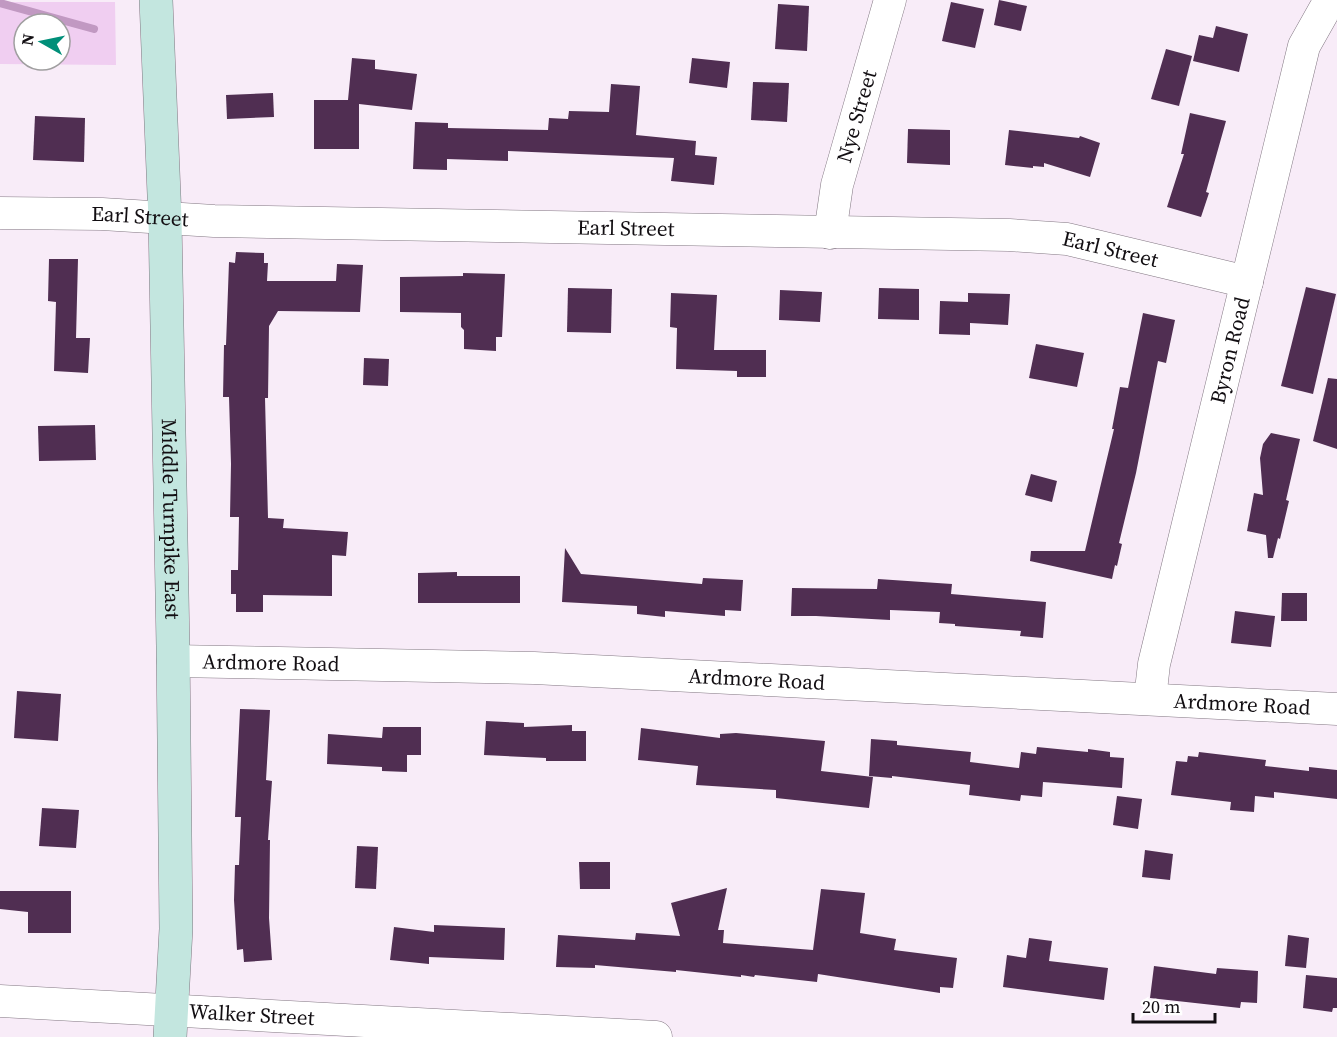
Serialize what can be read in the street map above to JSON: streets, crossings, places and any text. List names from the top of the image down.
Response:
{
  "streets": {
    "main road": ["Middle Turnpike East"],
    "street": [
      "Nye Street",
      "Earl Street",
      "Byron Road",
      "Ardmore Road",
      "Walker Street"
    ]
  },
  "crossings": [
    ["Nye Street", "Earl Street"],
    ["Earl Street", "Byron Road"],
    ["Earl Street", "Middle Turnpike East"],
    ["Byron Road", "Ardmore Road"],
    ["Middle Turnpike East", "Ardmore Road"],
    ["Middle Turnpike East", "Walker Street"]
  ],
  "scale_bar": "20 m",
  "north": "left"
}
